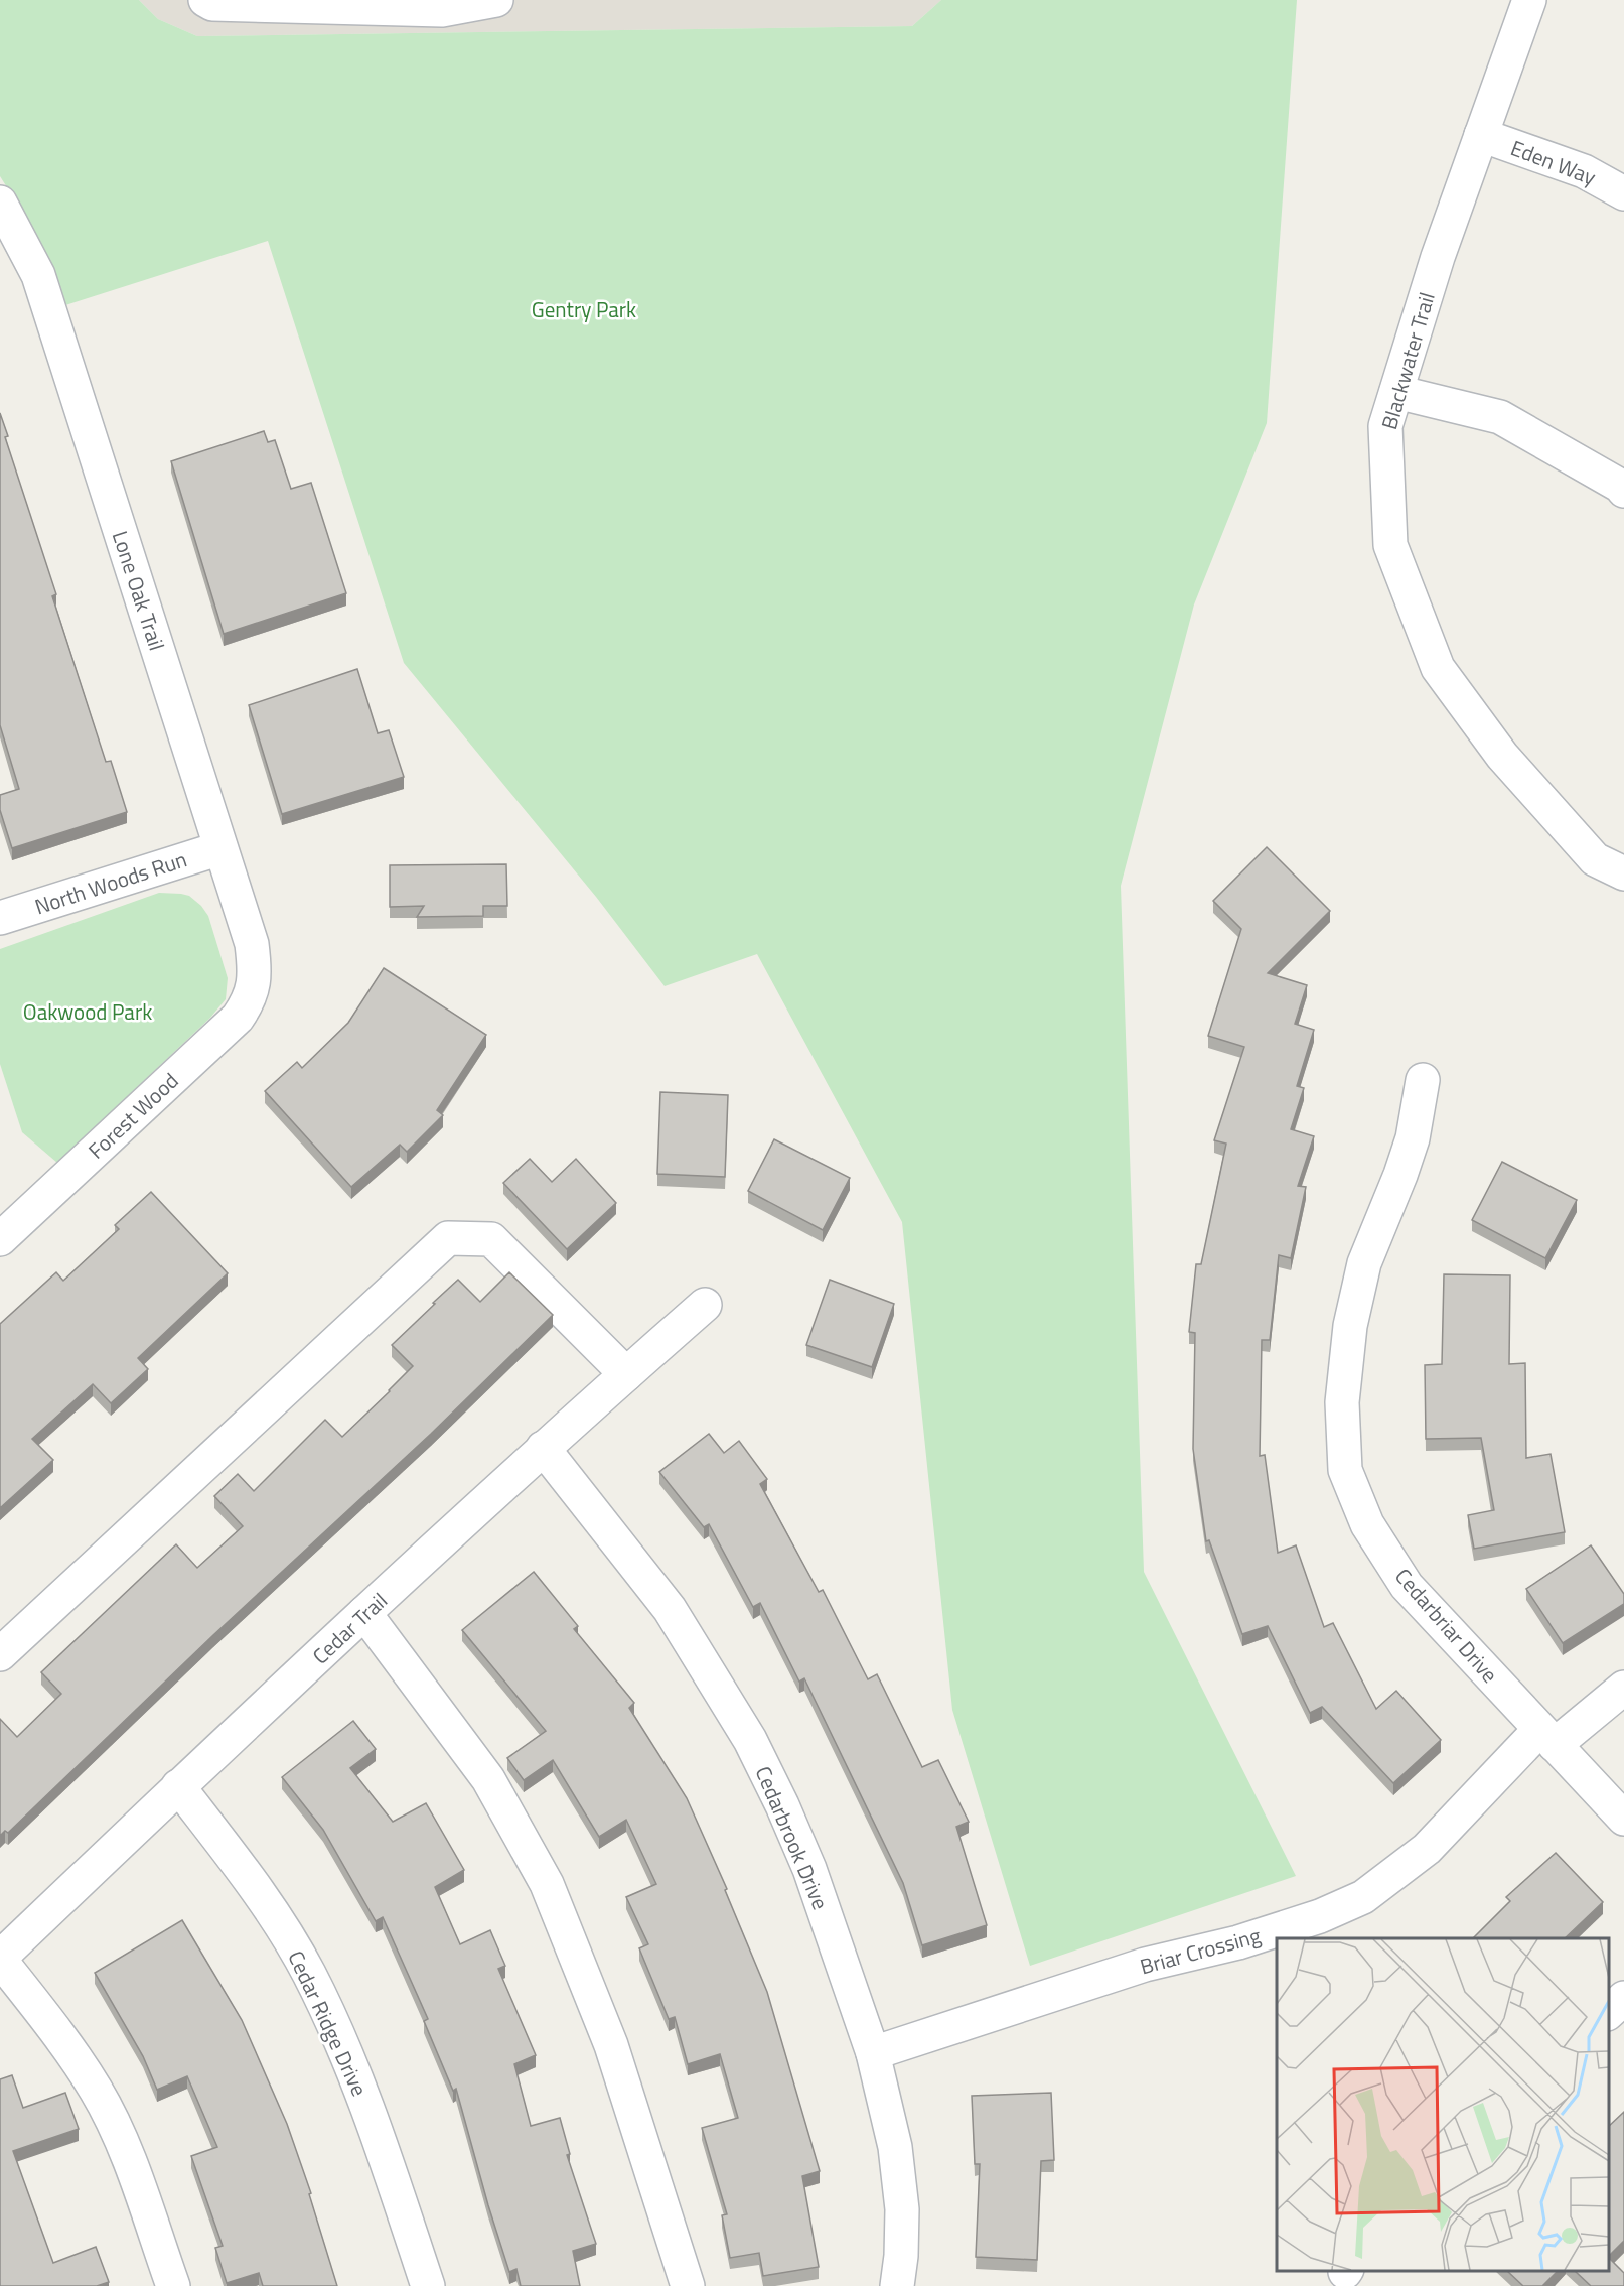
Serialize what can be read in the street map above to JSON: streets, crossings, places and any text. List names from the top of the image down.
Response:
{
  "streets": {
    "street": [
      "Eden Way",
      "Blackwater Trail",
      "Lone Oak Trail",
      "North Woods Run",
      "Forest Wood",
      "Cedarbriar Drive",
      "Cedar Trail",
      "Cedarbrook Drive",
      "Briar Crossing",
      "Cedar Ridge Drive"
    ]
  },
  "crossings": [
    ["Eden Way", "Blackwater Trail"],
    ["Lone Oak Trail", "North Woods Run"],
    ["Lone Oak Trail", "Forest Wood"],
    ["Cedarbriar Drive", "Briar Crossing"],
    ["Cedar Trail", "Cedarbrook Drive"],
    ["Cedar Trail", "Cedar Ridge Drive"],
    ["Cedarbrook Drive", "Briar Crossing"]
  ],
  "parks": ["Gentry Park", "Oakwood Park"]
}
